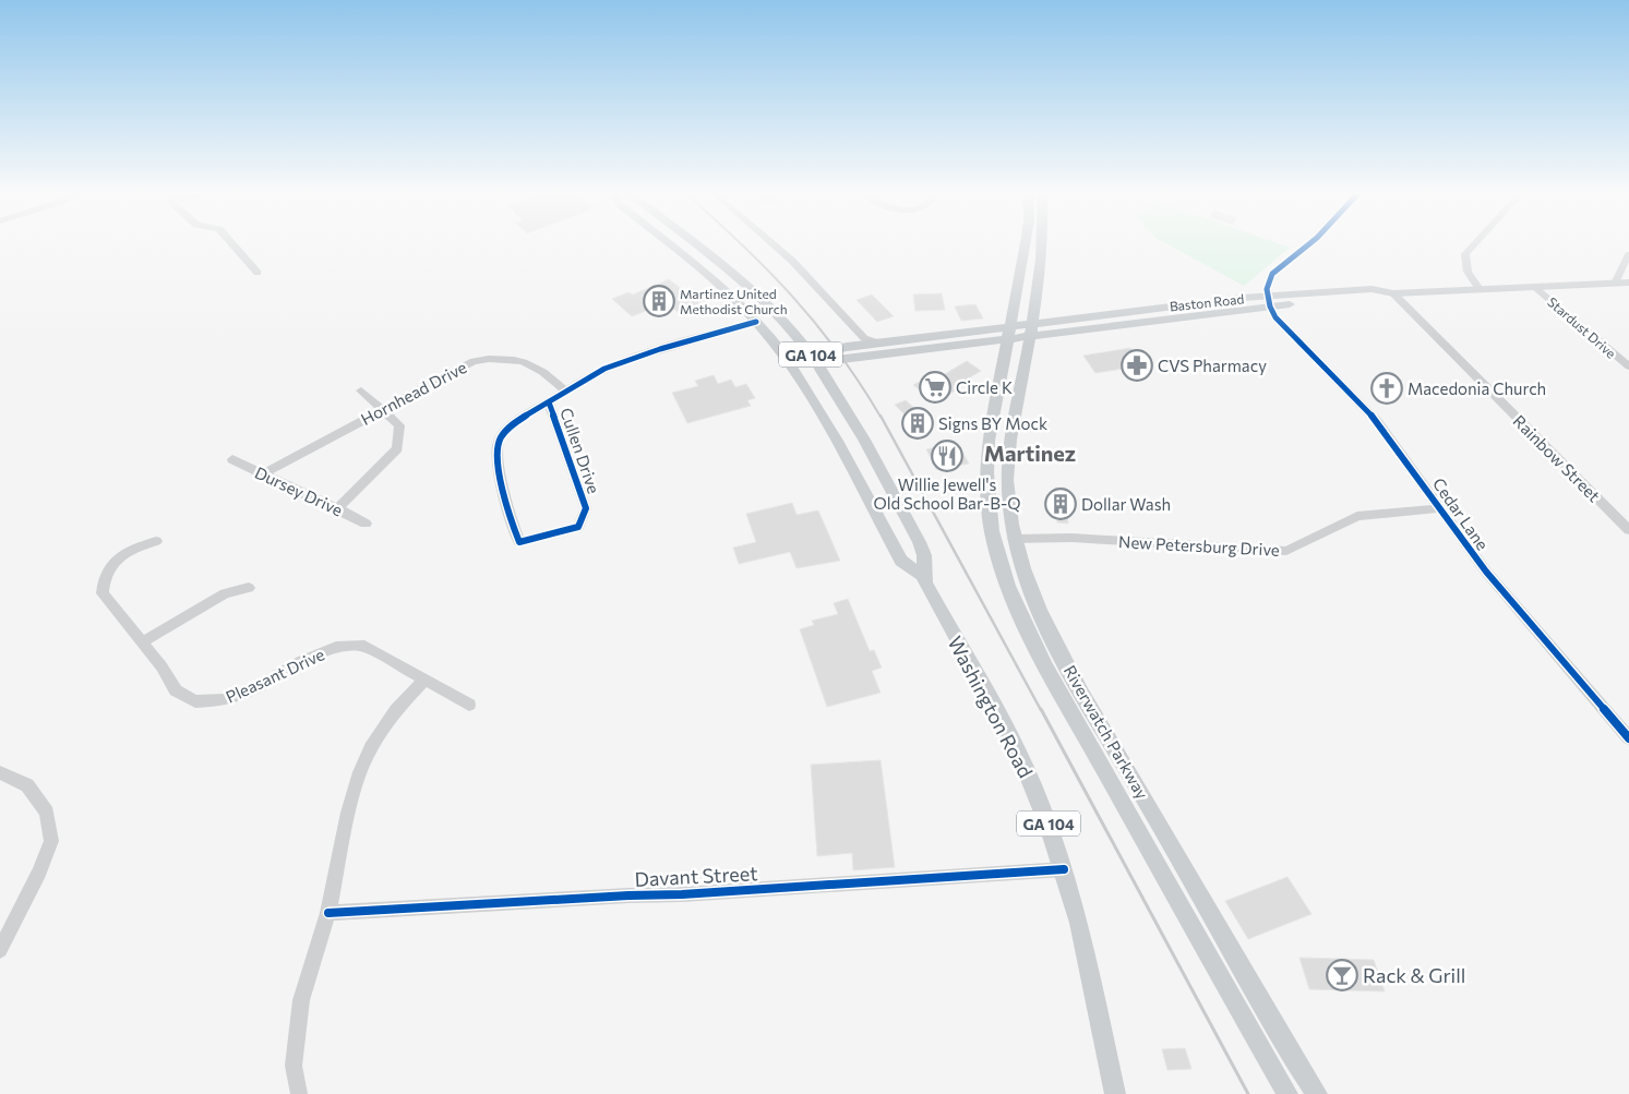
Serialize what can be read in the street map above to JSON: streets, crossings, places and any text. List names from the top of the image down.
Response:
{
  "streets": {
    "main road": [
      "Baston Road",
      "GA 104",
      "Washington Road",
      "Riverwatch Parkway"
    ],
    "street": [
      "Stardust Drive",
      "Hornhead Drive",
      "Cullen Drive",
      "Rainbow Street",
      "Dursey Drive",
      "Cedar Lane",
      "New Petersburg Drive",
      "Pleasant Drive",
      "Davant Street"
    ]
  },
  "crossings": [
    ["Baston Road", "Cedar Lane"],
    ["Baston Road", "Riverwatch Parkway"],
    ["Hornhead Drive", "Dursey Drive"],
    ["Cedar Lane", "New Petersburg Drive"],
    ["New Petersburg Drive", "Riverwatch Parkway"],
    ["Washington Road", "Davant Street"]
  ],
  "districts": ["Martinez"],
  "places": {
    "building": ["Martinez United Methodist Church", "Signs BY Mock", "Dollar Wash"],
    "pharmacy": ["CVS Pharmacy"],
    "supermarket": ["Circle K"],
    "church": ["Macedonia Church"],
    "restaurant": ["Willie Jewell's Old School Bar-B-Q"],
    "bar": ["Rack & Grill"]
  }
}
